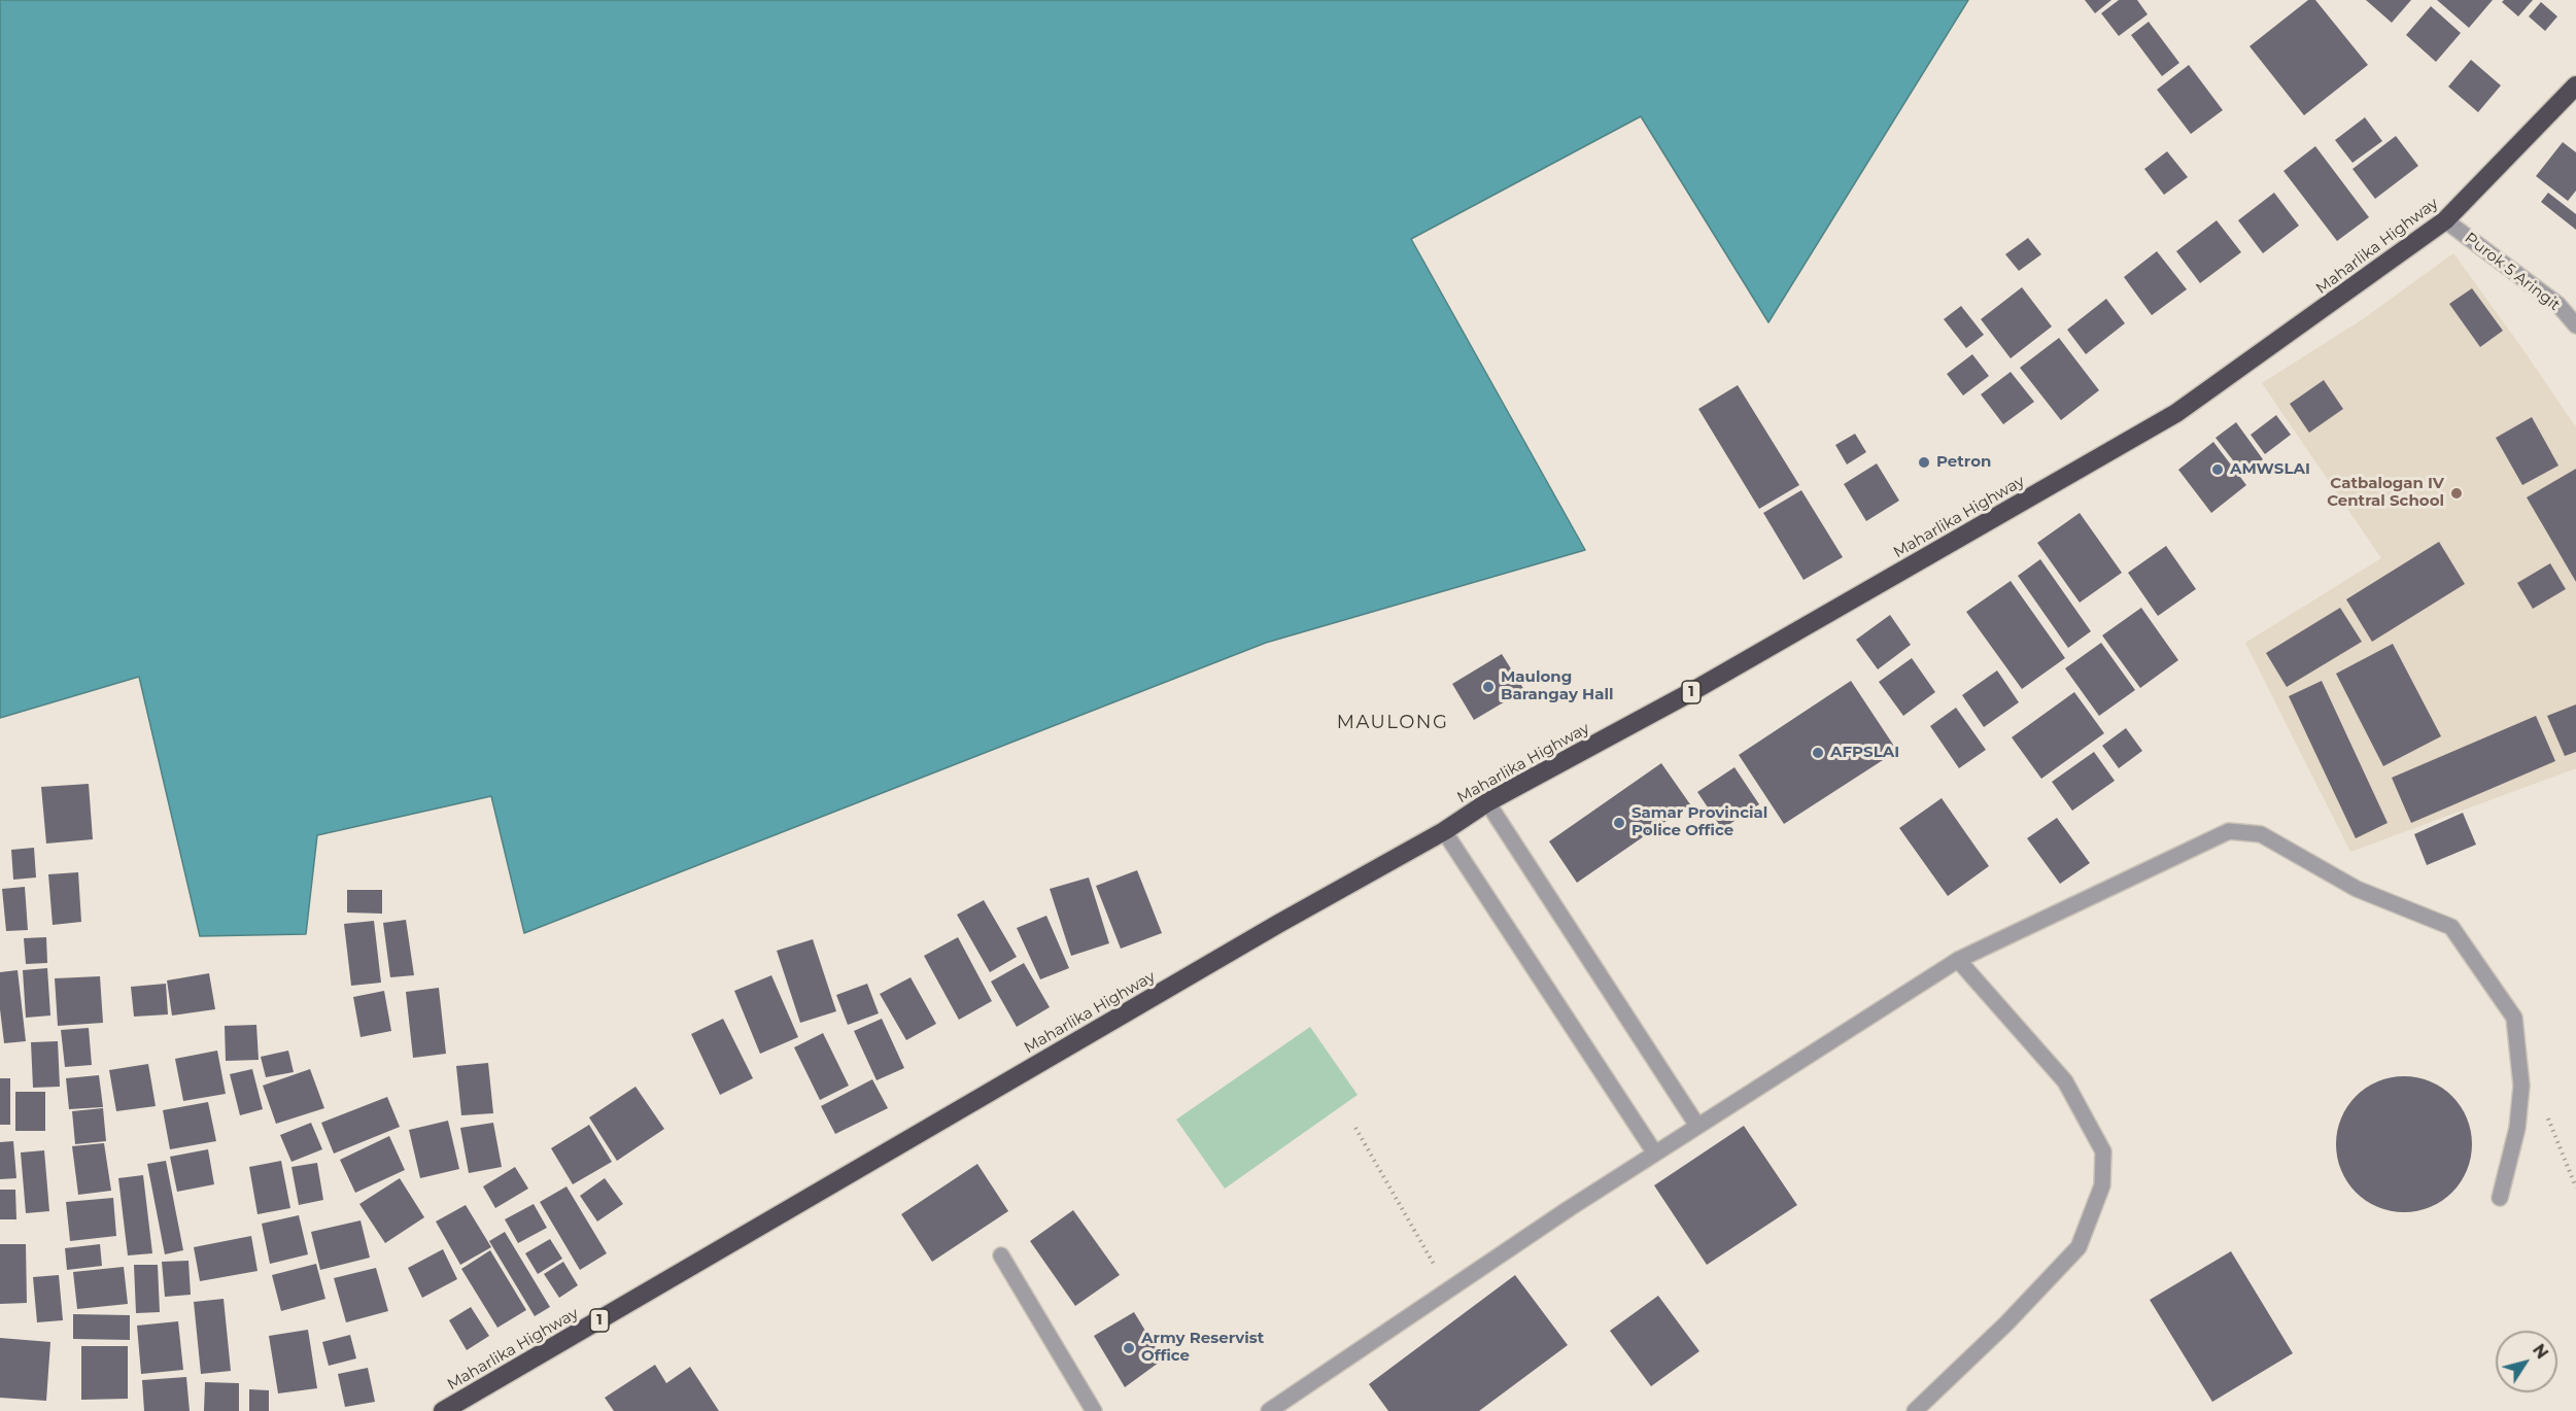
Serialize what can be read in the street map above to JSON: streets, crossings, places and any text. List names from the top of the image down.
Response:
{
  "streets": {
    "highway": ["Maharlika Highway", "1"],
    "street": ["Purok 5 Aringit"]
  },
  "crossings": [
    ["Maharlika Highway", "Purok 5 Aringit"]
  ],
  "districts": ["MAULONG"],
  "places": [
    "Petron",
    "AMWSLAI",
    "Catbalogan IV Central School",
    "Maulong Barangay Hall",
    "AFPSLAI",
    "Samar Provincial Police Office",
    "Army Reservist Office"
  ],
  "north": "top right"
}
